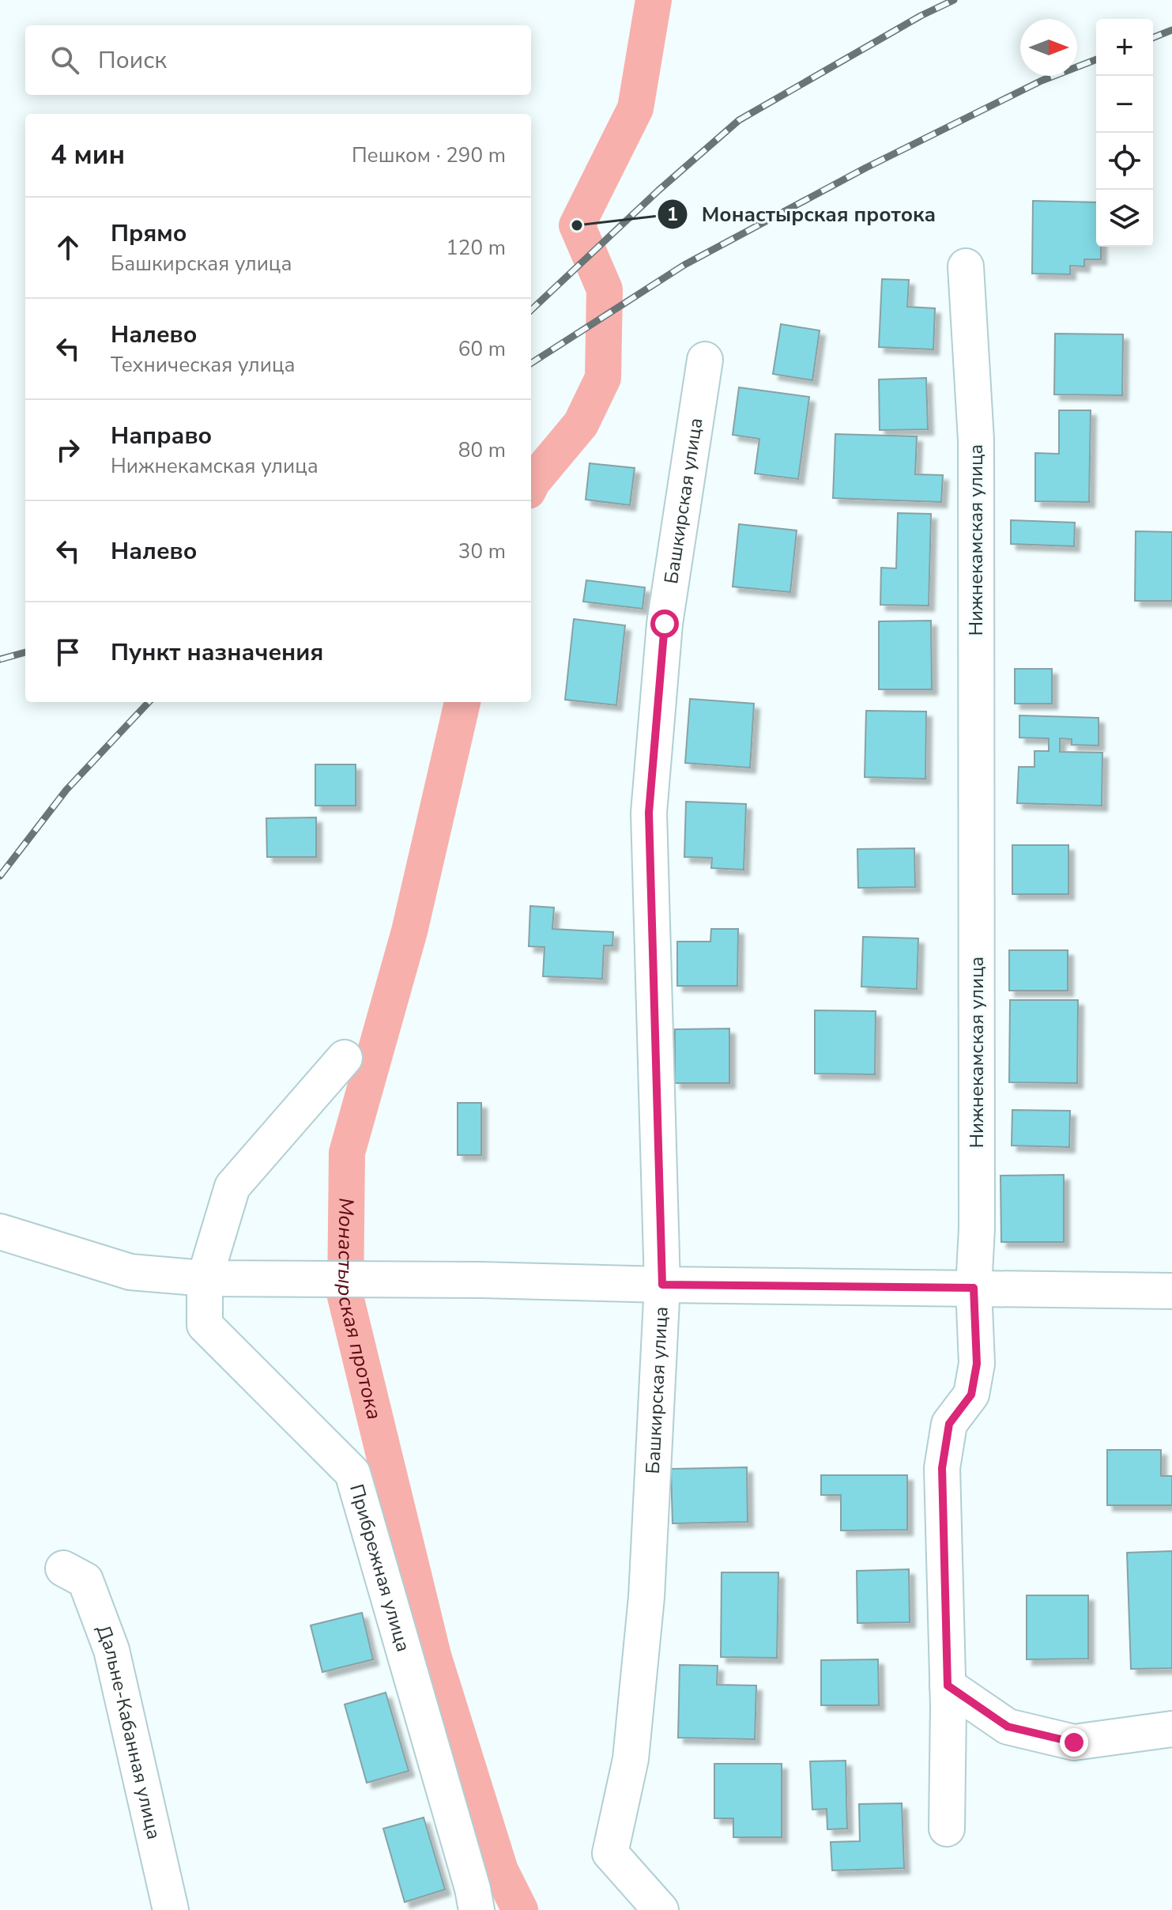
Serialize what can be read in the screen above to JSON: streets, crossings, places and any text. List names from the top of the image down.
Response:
{
  "streets": {
    "street": [
      "Башкирская улица",
      "Нижнекамская улица",
      "Прибрежная улица",
      "Дальне-Кабанная улица"
    ]
  },
  "water": ["Монастырская протока"],
  "places": ["Монастырская протока"],
  "north": "right",
  "page": {
    "map_buttons": ["+", "−"],
    "search": "Поиск",
    "heading": ["4 мин", "Пешком · 290 m"],
    "list": [
      ["Прямо", "Башкирская улица", "120 m"],
      ["Налево", "Техническая улица", "60 m"],
      ["Направо", "Нижнекамская улица", "80 m"],
      ["Налево", "30 m"],
      "Пункт назначения"
    ]
  }
}
